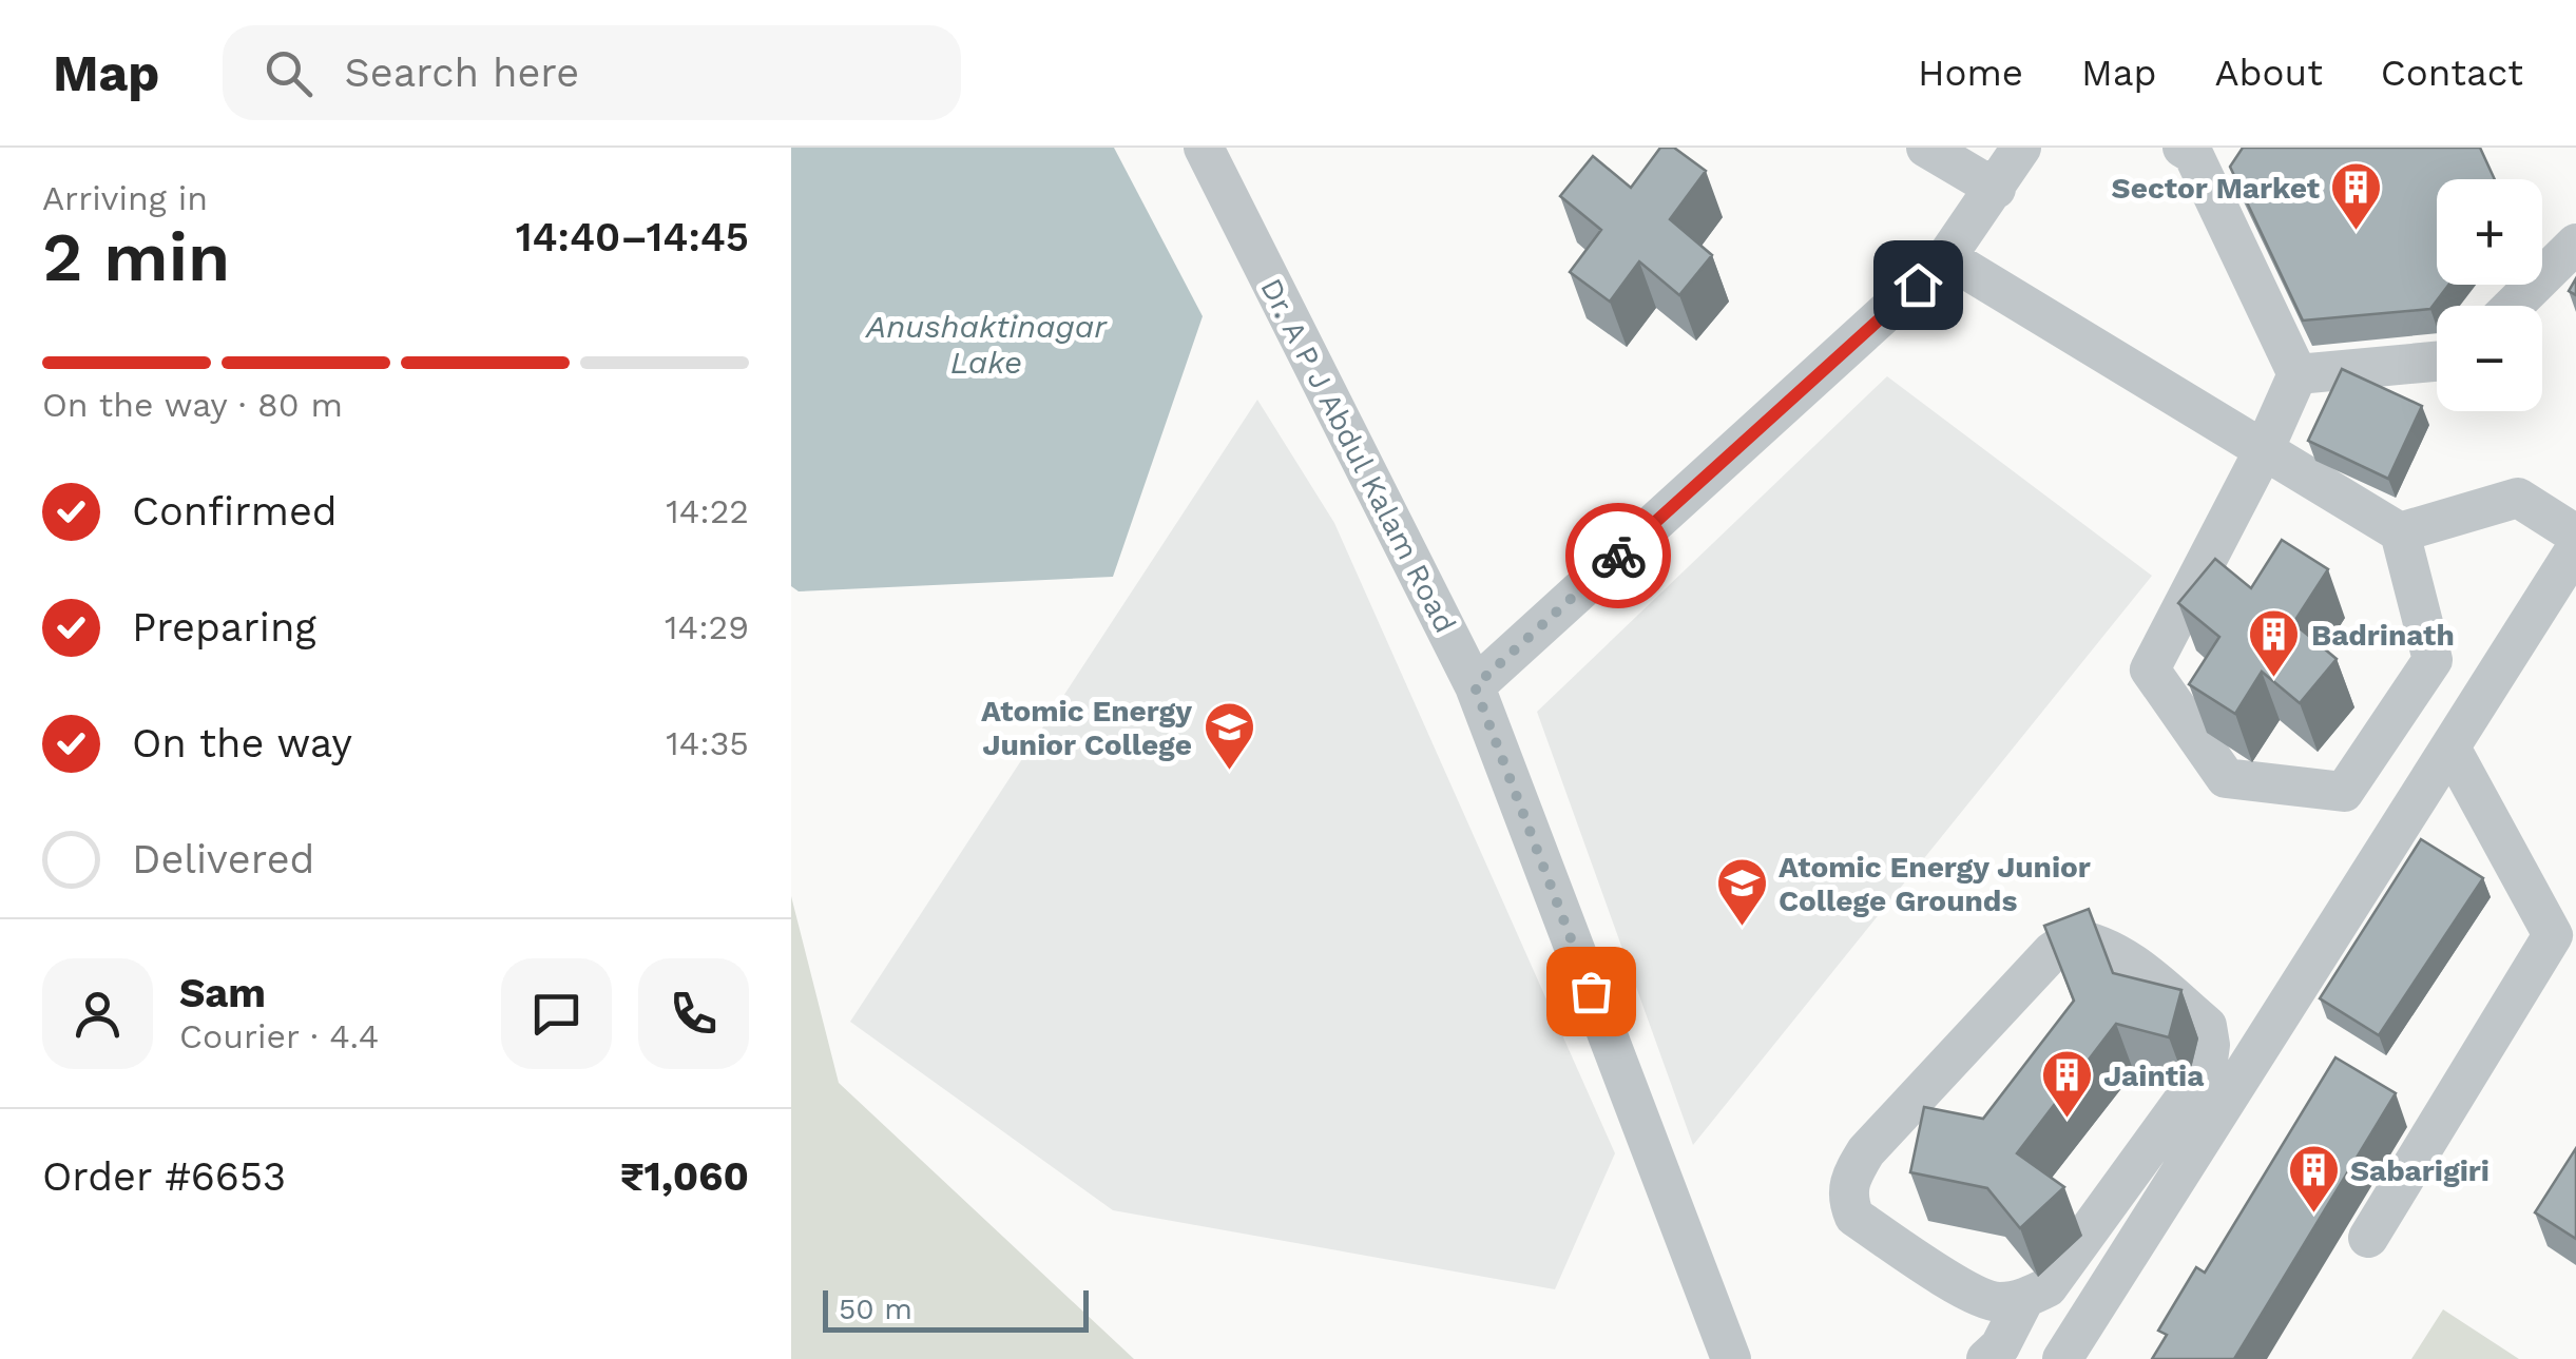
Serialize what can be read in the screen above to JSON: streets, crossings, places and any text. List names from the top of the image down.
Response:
{
  "streets": {
    "street": ["Dr. A P J Abdul Kalam Road"]
  },
  "water": ["Anushaktinagar Lake"],
  "places": {
    "building": [
      "Sector Market",
      "Badrinath",
      "Jaintia",
      "Sabarigiri"
    ],
    "school or university": ["Atomic Energy Junior College", "Atomic Energy Junior College Grounds"]
  },
  "scale_bar": "50 m",
  "page": {
    "header": "Map",
    "search": "Search here",
    "nav": [
      "Home",
      "Map",
      "About",
      "Contact"
    ],
    "heading": ["2 min", "Arriving in", "14:40–14:45"],
    "panel": [
      "Sam",
      "Courier · 4.4",
      "Order #6653",
      "₹1,060"
    ],
    "map_buttons": ["+", "−"],
    "bar": "On the way · 80 m",
    "list": [
      ["Confirmed", "14:22"],
      ["Preparing", "14:29"],
      ["On the way", "14:35"],
      "Delivered"
    ],
    "scale": "50 m"
  }
}
